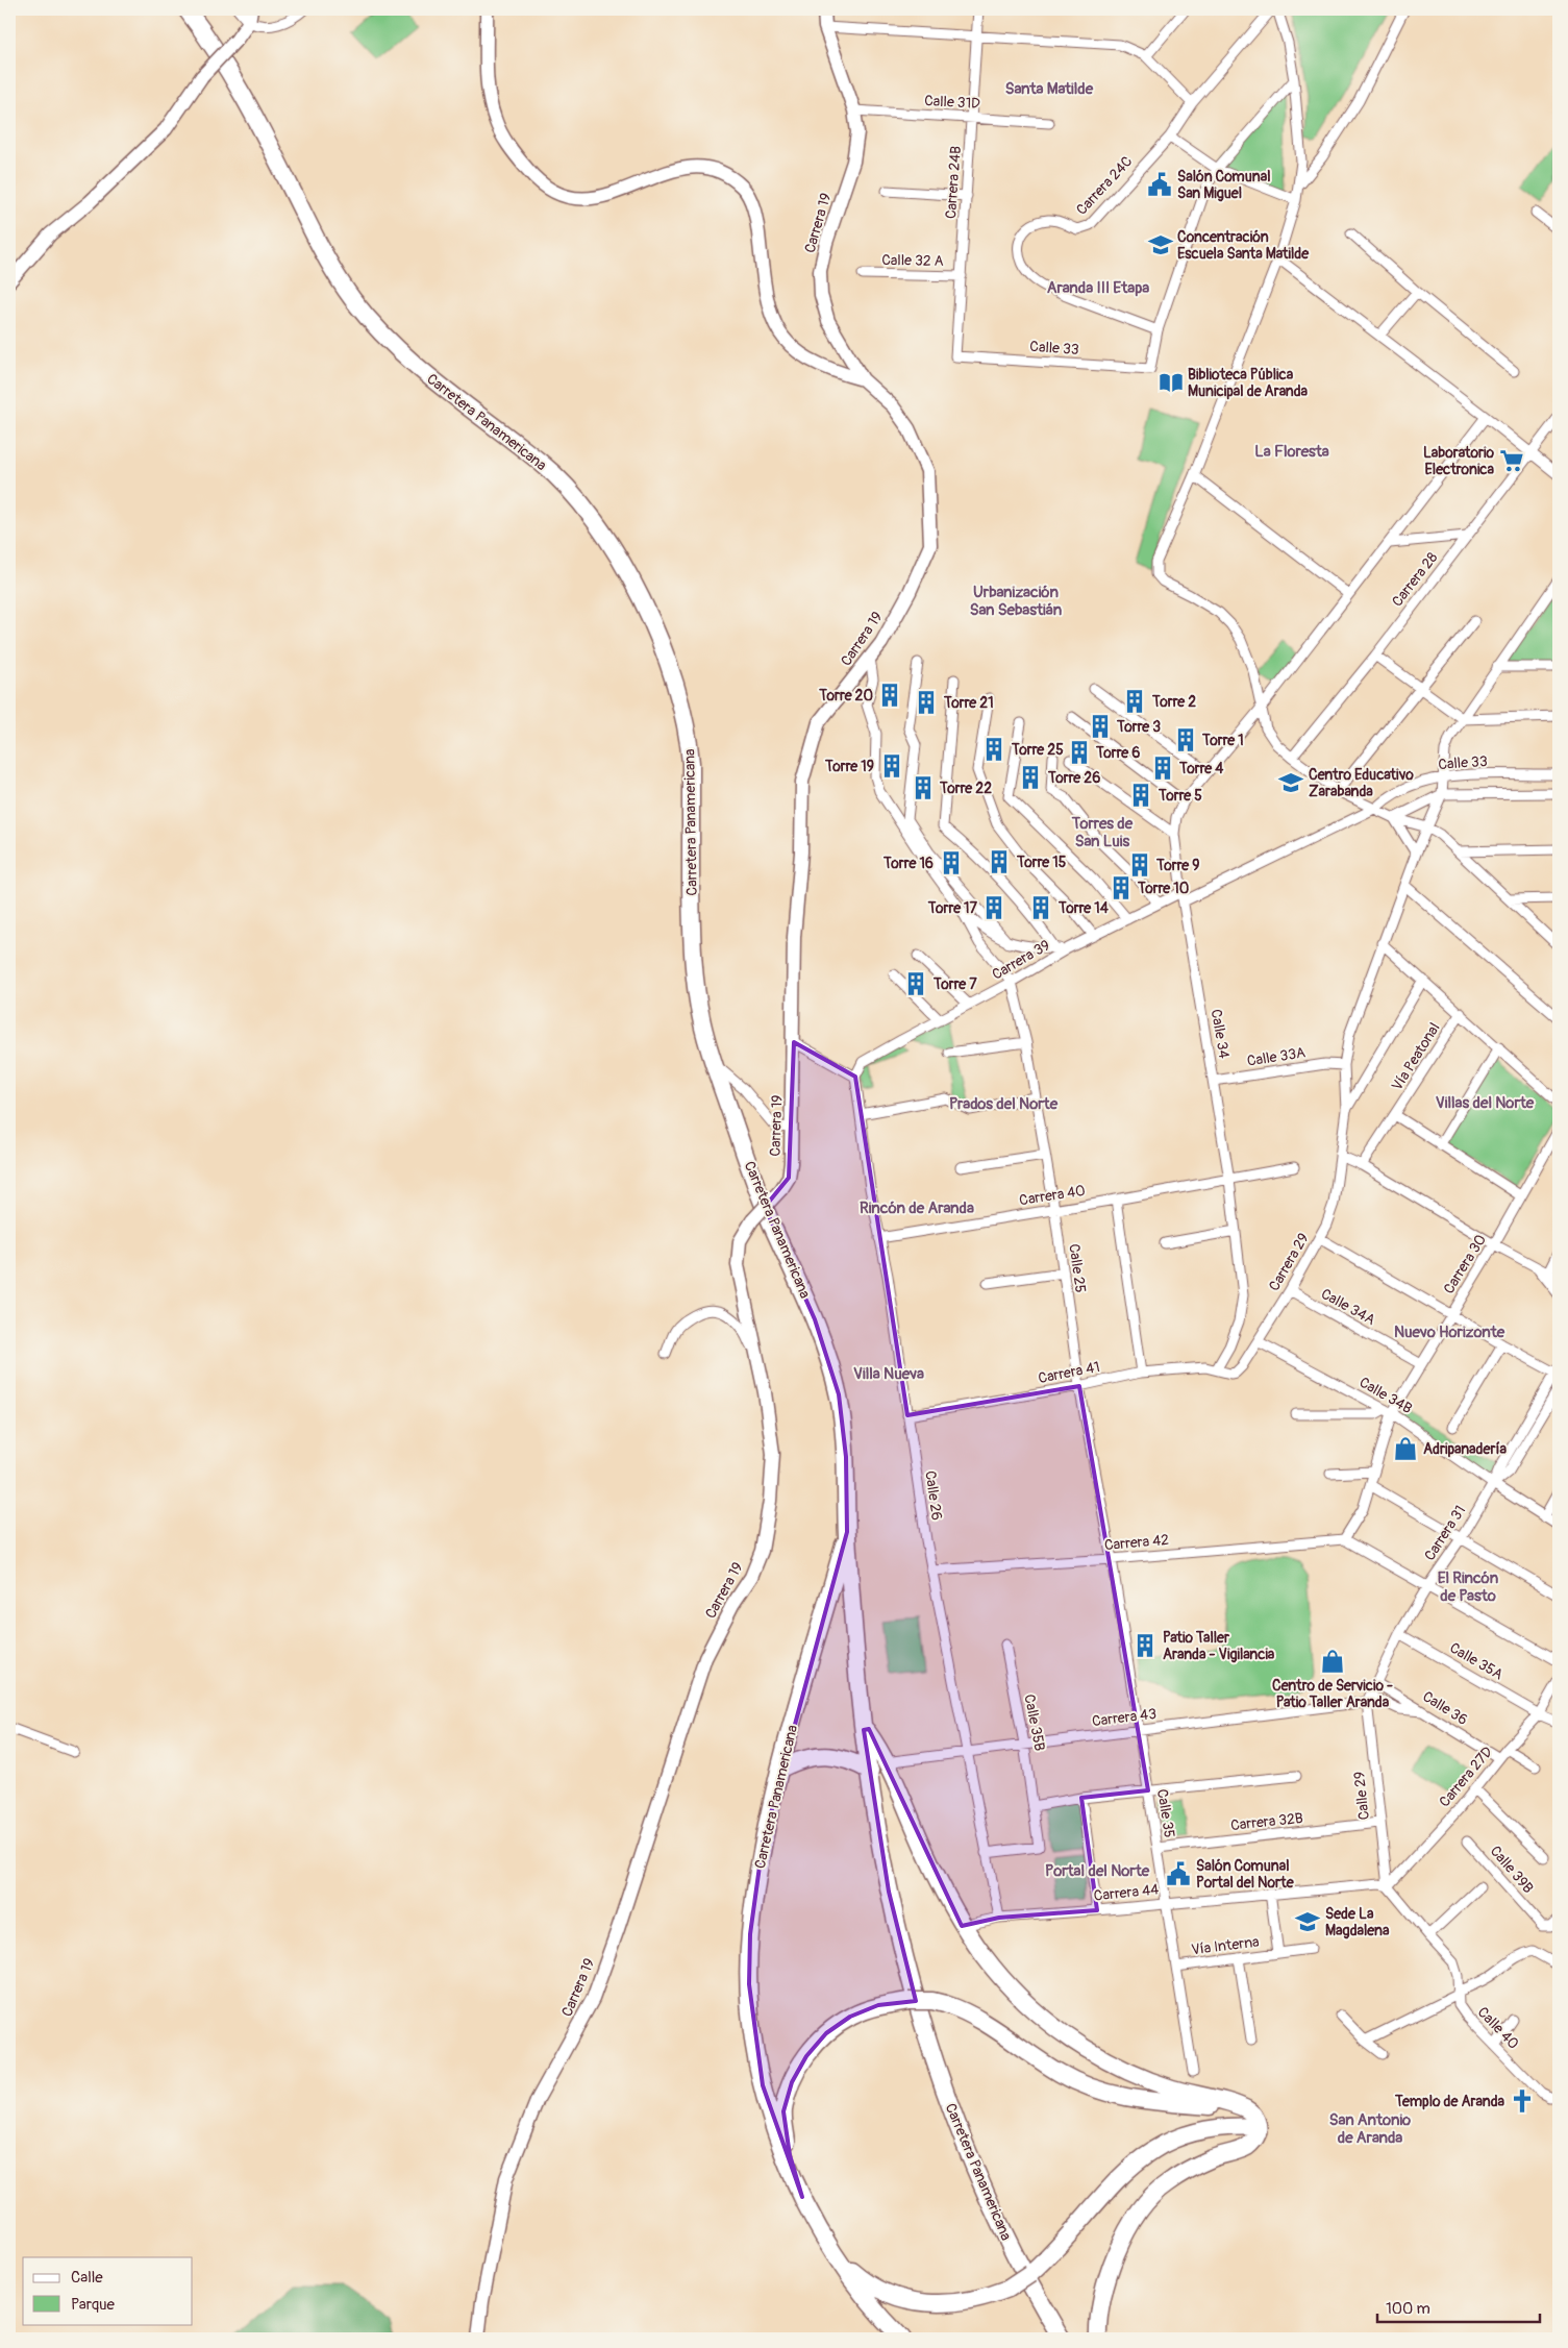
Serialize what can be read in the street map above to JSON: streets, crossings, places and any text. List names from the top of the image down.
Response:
{
  "streets": {
    "highway": ["Carretera Panamericana"],
    "street": [
      "Calle 31D",
      "Carrera 24B",
      "Carrera 24C",
      "Carrera 19",
      "Calle 32 A",
      "Calle 33",
      "Carrera 28",
      "Carrera 39",
      "Calle 34",
      "Calle 33A",
      "Vía Peatonal",
      "Carrera 40",
      "Carrera 29",
      "Carrera 30",
      "Calle 25",
      "Calle 34A",
      "Carrera 41",
      "Calle 34B",
      "Calle 26",
      "Carrera 31",
      "Carrera 42",
      "Calle 35A",
      "Calle 36",
      "Carrera 43",
      "Calle 35B",
      "Carrera 27D",
      "Calle 29",
      "Calle 35",
      "Carrera 32B",
      "Calle 39B",
      "Carrera 44",
      "Vía Interna",
      "Calle 40"
    ]
  },
  "crossings": [
    ["Calle 31D", "Carrera 24B"],
    ["Calle 31D", "Carrera 19"],
    ["Carrera 24B", "Calle 32 A"],
    ["Carrera 24B", "Calle 33"],
    ["Carrera 24C", "Calle 33"],
    ["Calle 33", "Carrera 39"],
    ["Calle 33", "Calle 34"],
    ["Carrera 39", "Calle 34"],
    ["Carrera 39", "Calle 25"],
    ["Carrera 39", "Calle 26"],
    ["Calle 34", "Calle 33A"],
    ["Calle 34", "Carrera 40"],
    ["Calle 34", "Carrera 41"],
    ["Carrera 40", "Calle 25"],
    ["Carrera 40", "Calle 26"],
    ["Carrera 29", "Calle 34A"],
    ["Carrera 29", "Carrera 41"],
    ["Carrera 29", "Calle 34B"],
    ["Carrera 30", "Calle 34A"],
    ["Carrera 30", "Calle 34B"],
    ["Carrera 30", "Carrera 42"],
    ["Calle 25", "Carrera 41"],
    ["Calle 25", "Carrera 42"],
    ["Calle 25", "Calle 35"],
    ["Carrera 41", "Calle 26"],
    ["Calle 34B", "Carrera 31"],
    ["Calle 26", "Carrera 42"],
    ["Calle 26", "Carrera 43"],
    ["Calle 26", "Calle 35B"],
    ["Calle 26", "Carrera 44"],
    ["Carrera 31", "Calle 35A"],
    ["Carrera 31", "Calle 36"],
    ["Carrera 31", "Carrera 43"],
    ["Carrera 31", "Calle 29"],
    ["Carrera 42", "Calle 35"],
    ["Calle 35A", "Carrera 27D"],
    ["Calle 36", "Carrera 27D"],
    ["Carrera 43", "Calle 35B"],
    ["Carrera 43", "Calle 29"],
    ["Carrera 43", "Calle 35"],
    ["Carrera 27D", "Calle 29"],
    ["Carrera 27D", "Carrera 44"],
    ["Carrera 27D", "Calle 40"],
    ["Calle 29", "Carrera 32B"],
    ["Calle 29", "Carrera 44"],
    ["Calle 29", "Calle 40"],
    ["Calle 35", "Carrera 32B"],
    ["Calle 35", "Carrera 44"],
    ["Calle 35", "Vía Interna"],
    ["Carrera 44", "Vía Interna"],
    ["Carrera 44", "Calle 40"]
  ],
  "districts": [
    "Santa Matilde",
    "Aranda III Etapa",
    "La Floresta",
    "Urbanización San Sebastián",
    "Torres de San Luis",
    "Villas del Norte",
    "Prados del Norte",
    "Rincón de Aranda",
    "Nuevo Horizonte",
    "Villa Nueva",
    "El Rincón de Pasto",
    "Portal del Norte",
    "San Antonio de Aranda"
  ],
  "places": {
    "public building": ["Salón Comunal San Miguel", "Salón Comunal Portal del Norte"],
    "school or university": ["Concentración Escuela Santa Matilde", "Centro Educativo Zarabanda", "Sede La Magdalena"],
    "library": ["Biblioteca Pública Municipal de Aranda"],
    "supermarket": ["Laboratorio Electronica"],
    "building": [
      "Torre 20",
      "Torre 2",
      "Torre 21",
      "Torre 3",
      "Torre 1",
      "Torre 25",
      "Torre 6",
      "Torre 19",
      "Torre 4",
      "Torre 26",
      "Torre 22",
      "Torre 5",
      "Torre 15",
      "Torre 16",
      "Torre 9",
      "Torre 10",
      "Torre 17",
      "Torre 14",
      "Torre 7",
      "Patio Taller Aranda - Vigilancia"
    ],
    "shop": ["Adripanadería", "Centro de Servicio - Patio Taller Aranda"],
    "church": ["Templo de Aranda"]
  },
  "legend": ["Calle", "Parque"],
  "scale_bar": "100 m"
}
